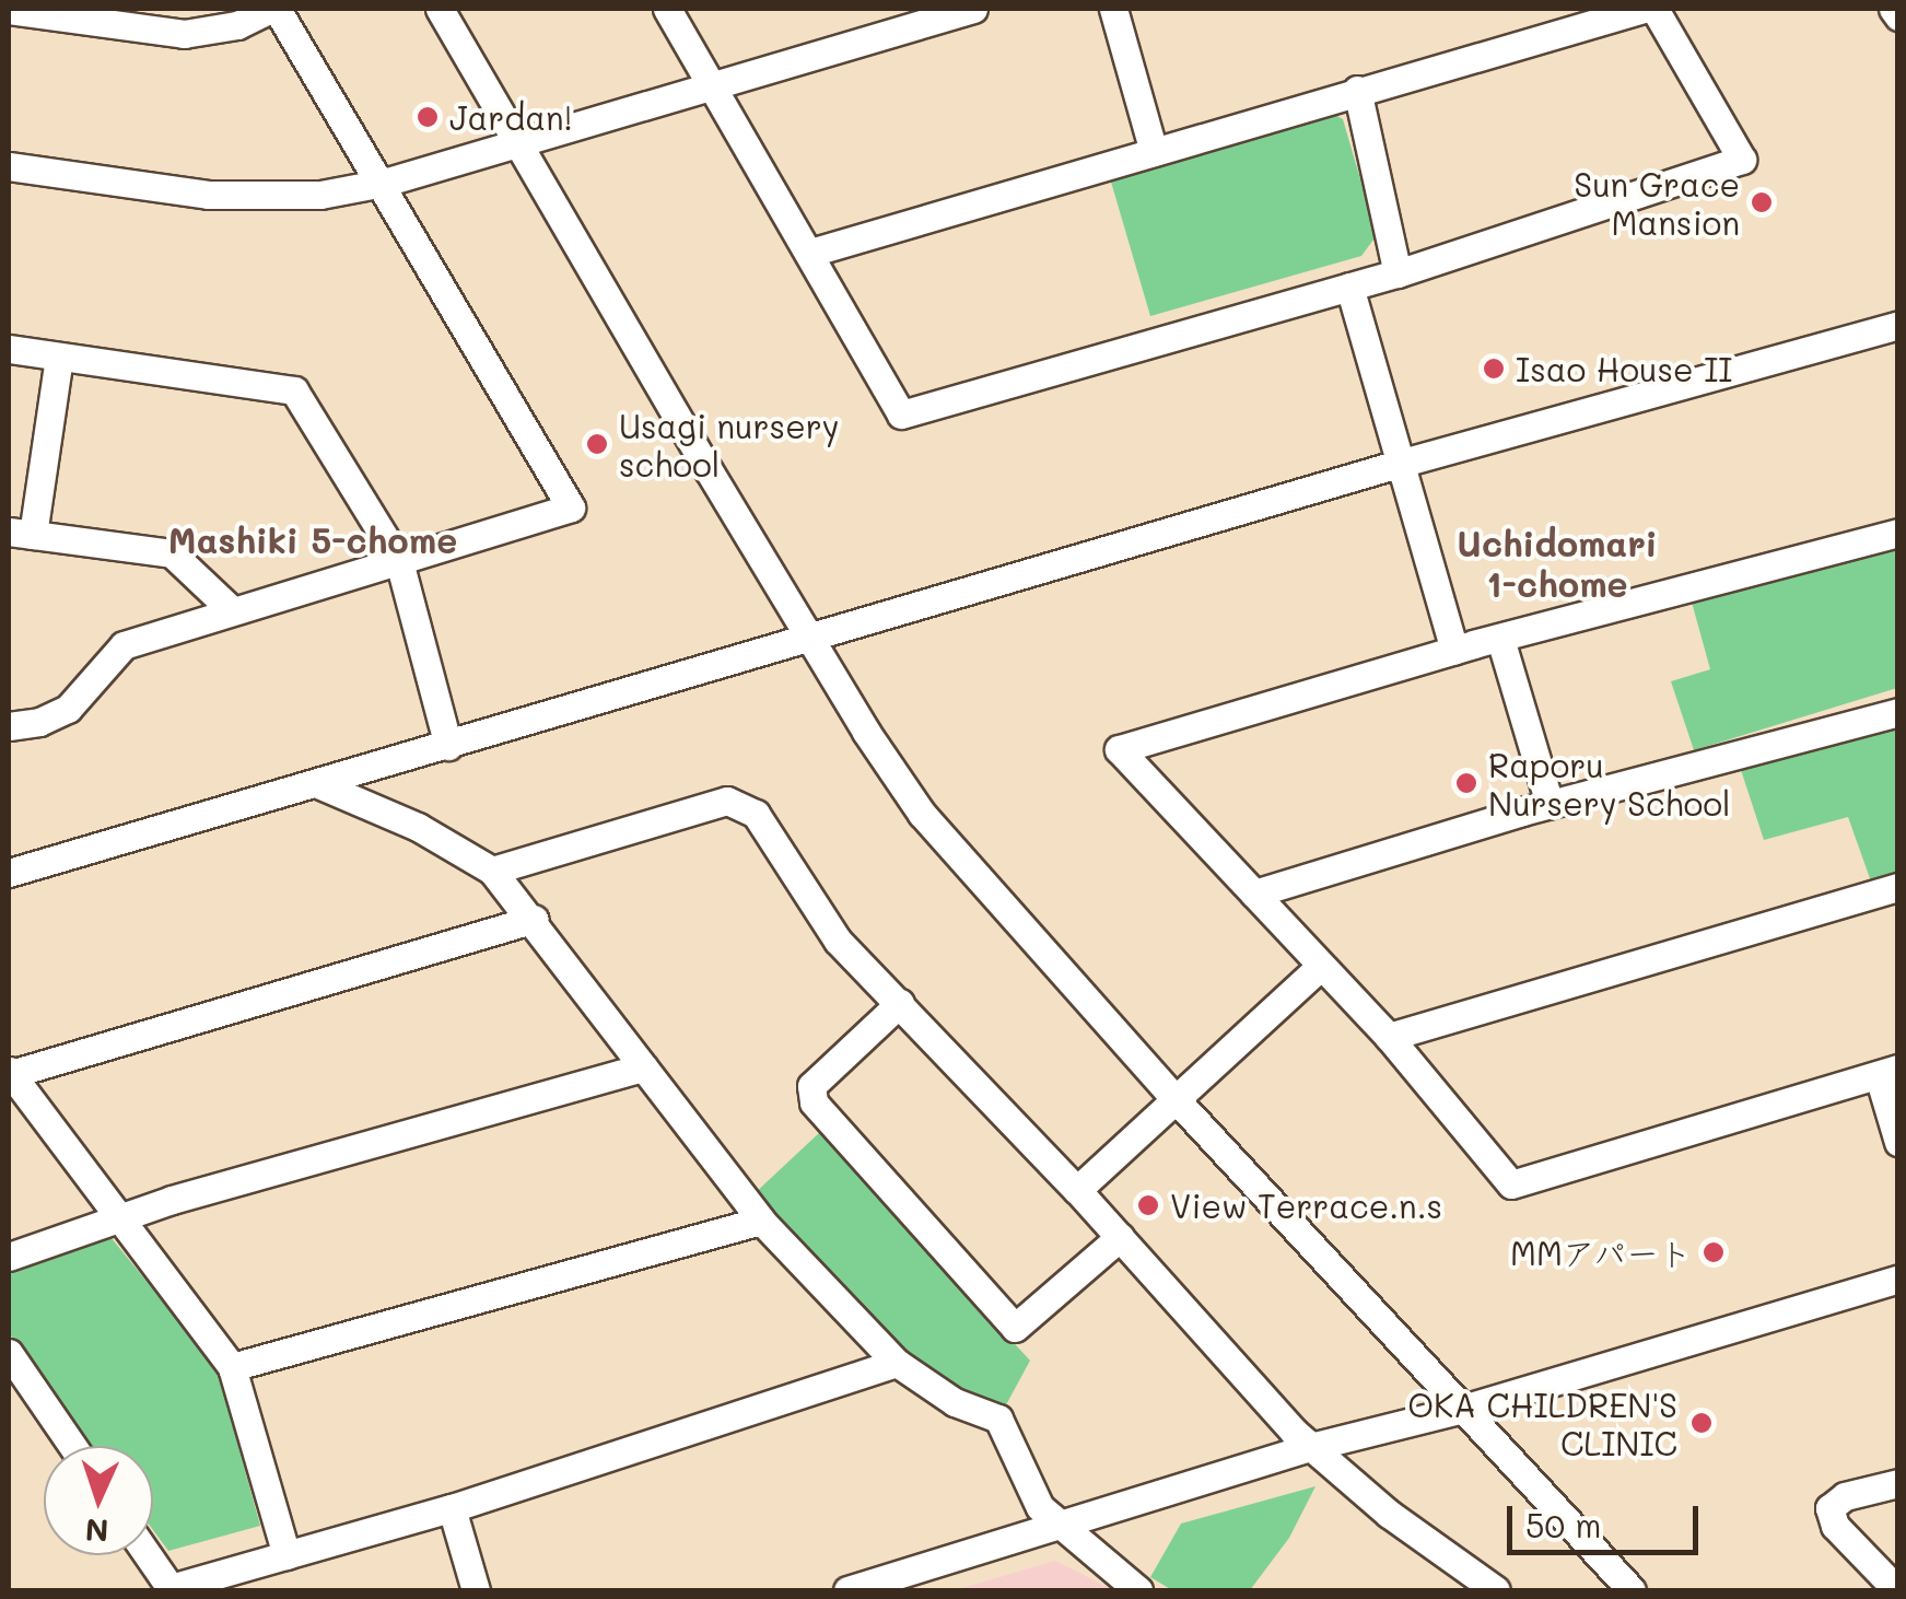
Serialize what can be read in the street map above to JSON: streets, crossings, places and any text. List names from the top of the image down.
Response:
{
  "districts": ["Mashiki 5-chome", "Uchidomari 1-chome"],
  "places": [
    "Jardan!",
    "Sun Grace Mansion",
    "Isao House II",
    "Usagi nursery school",
    "Raporu Nursery School",
    "View Terrace.n.s",
    "MMアパート",
    "OKA CHILDREN'S CLINIC"
  ],
  "scale_bar": "50 m",
  "north": "bottom"
}
